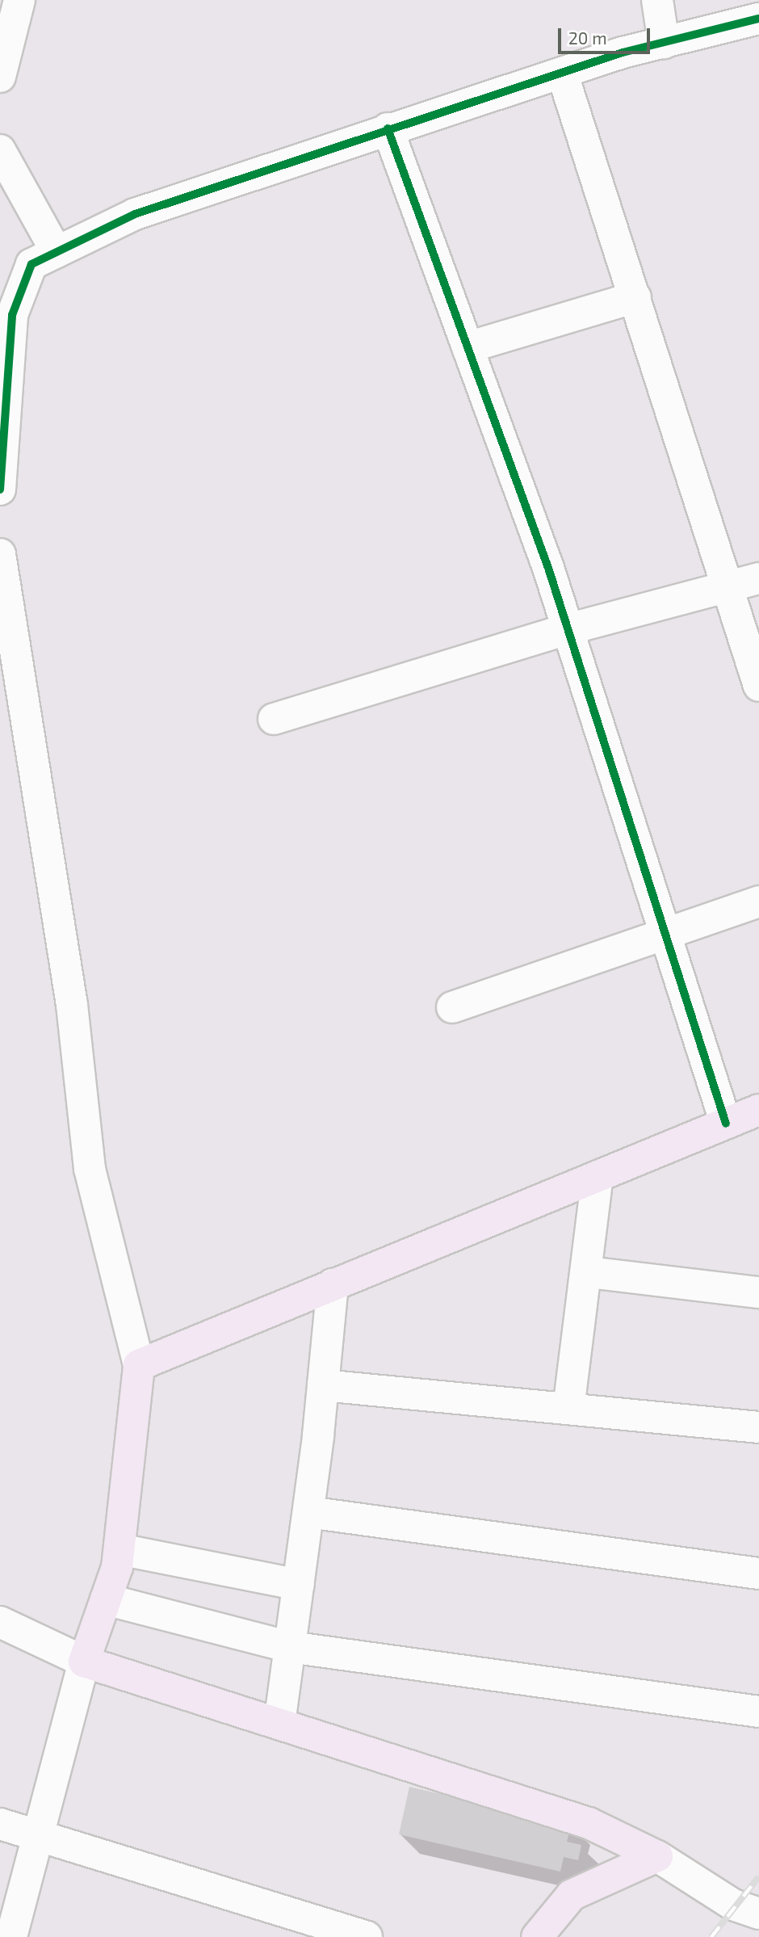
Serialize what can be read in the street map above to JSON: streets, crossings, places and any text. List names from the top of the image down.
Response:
{
  "scale_bar": "20 m"
}
